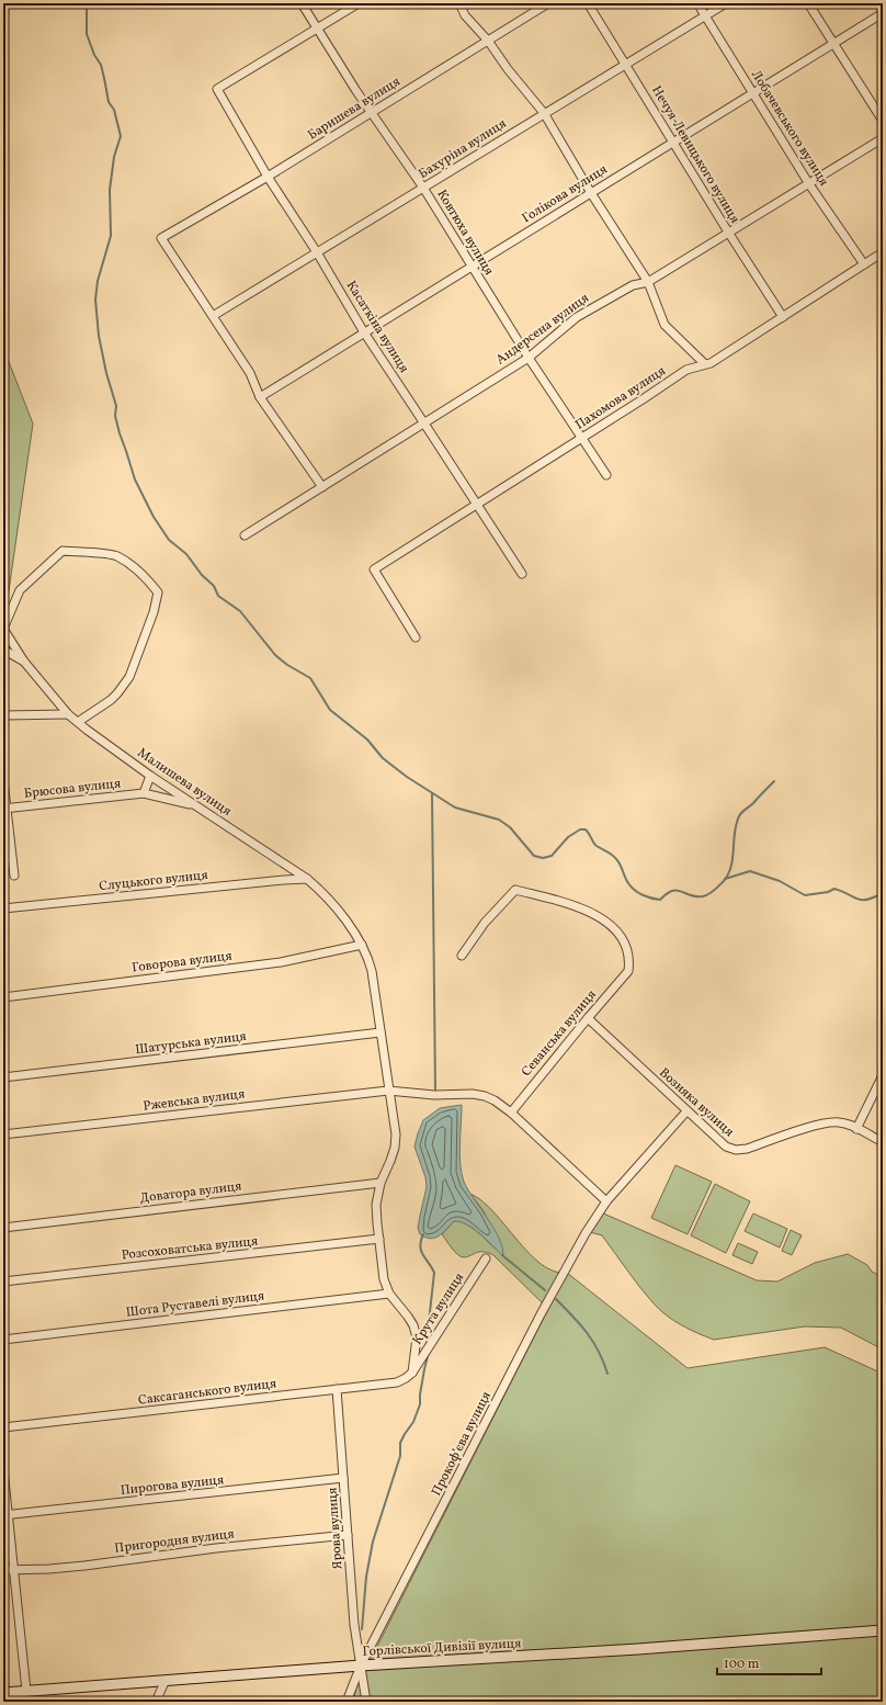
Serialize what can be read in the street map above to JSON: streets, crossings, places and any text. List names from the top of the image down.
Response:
{
  "streets": {
    "main road": ["Горлівської Дивізії вулиця"],
    "street": [
      "Баришева вулиця",
      "Лобачевського вулиця",
      "Бахуріна вулиця",
      "Нечуя-Левицького вулиця",
      "Голікова вулиця",
      "Ковтюха вулиця",
      "Касаткіна вулиця",
      "Андерсена вулиця",
      "Пахомова вулиця",
      "Малишева вулиця",
      "Брюсова вулиця",
      "Слуцького вулиця",
      "Говорова вулиця",
      "Севанська вулиця",
      "Шатурська вулиця",
      "Ржевська вулиця",
      "Возняка вулиця",
      "Доватора вулиця",
      "Розсоховатська вулиця",
      "Шота Руставелі вулиця",
      "Крута вулиця",
      "Саксаганського вулиця",
      "Прокоф’єва вулиця",
      "Пирогова вулиця",
      "Ярова вулиця",
      "Пригородня вулиця"
    ]
  },
  "crossings": [
    ["Баришева вулиця", "Бахуріна вулиця"],
    ["Баришева вулиця", "Ковтюха вулиця"],
    ["Баришева вулиця", "Касаткіна вулиця"],
    ["Лобачевського вулиця", "Бахуріна вулиця"],
    ["Лобачевського вулиця", "Голікова вулиця"],
    ["Лобачевського вулиця", "Андерсена вулиця"],
    ["Лобачевського вулиця", "Пахомова вулиця"],
    ["Бахуріна вулиця", "Нечуя-Левицького вулиця"],
    ["Бахуріна вулиця", "Ковтюха вулиця"],
    ["Бахуріна вулиця", "Касаткіна вулиця"],
    ["Нечуя-Левицького вулиця", "Голікова вулиця"],
    ["Нечуя-Левицького вулиця", "Андерсена вулиця"],
    ["Нечуя-Левицького вулиця", "Пахомова вулиця"],
    ["Голікова вулиця", "Ковтюха вулиця"],
    ["Голікова вулиця", "Касаткіна вулиця"],
    ["Ковтюха вулиця", "Касаткіна вулиця"],
    ["Ковтюха вулиця", "Андерсена вулиця"],
    ["Ковтюха вулиця", "Пахомова вулиця"],
    ["Касаткіна вулиця", "Андерсена вулиця"],
    ["Касаткіна вулиця", "Пахомова вулиця"],
    ["Малишева вулиця", "Брюсова вулиця"],
    ["Малишева вулиця", "Слуцького вулиця"],
    ["Малишева вулиця", "Говорова вулиця"],
    ["Малишева вулиця", "Шатурська вулиця"],
    ["Малишева вулиця", "Ржевська вулиця"],
    ["Малишева вулиця", "Доватора вулиця"],
    ["Малишева вулиця", "Розсоховатська вулиця"],
    ["Малишева вулиця", "Шота Руставелі вулиця"],
    ["Севанська вулиця", "Возняка вулиця"],
    ["Возняка вулиця", "Прокоф’єва вулиця"],
    ["Крута вулиця", "Саксаганського вулиця"],
    ["Саксаганського вулиця", "Ярова вулиця"],
    ["Прокоф’єва вулиця", "Ярова вулиця"],
    ["Прокоф’єва вулиця", "Горлівської Дивізії вулиця"],
    ["Пирогова вулиця", "Ярова вулиця"],
    ["Ярова вулиця", "Пригородня вулиця"],
    ["Ярова вулиця", "Горлівської Дивізії вулиця"]
  ],
  "scale_bar": "100 m"
}
